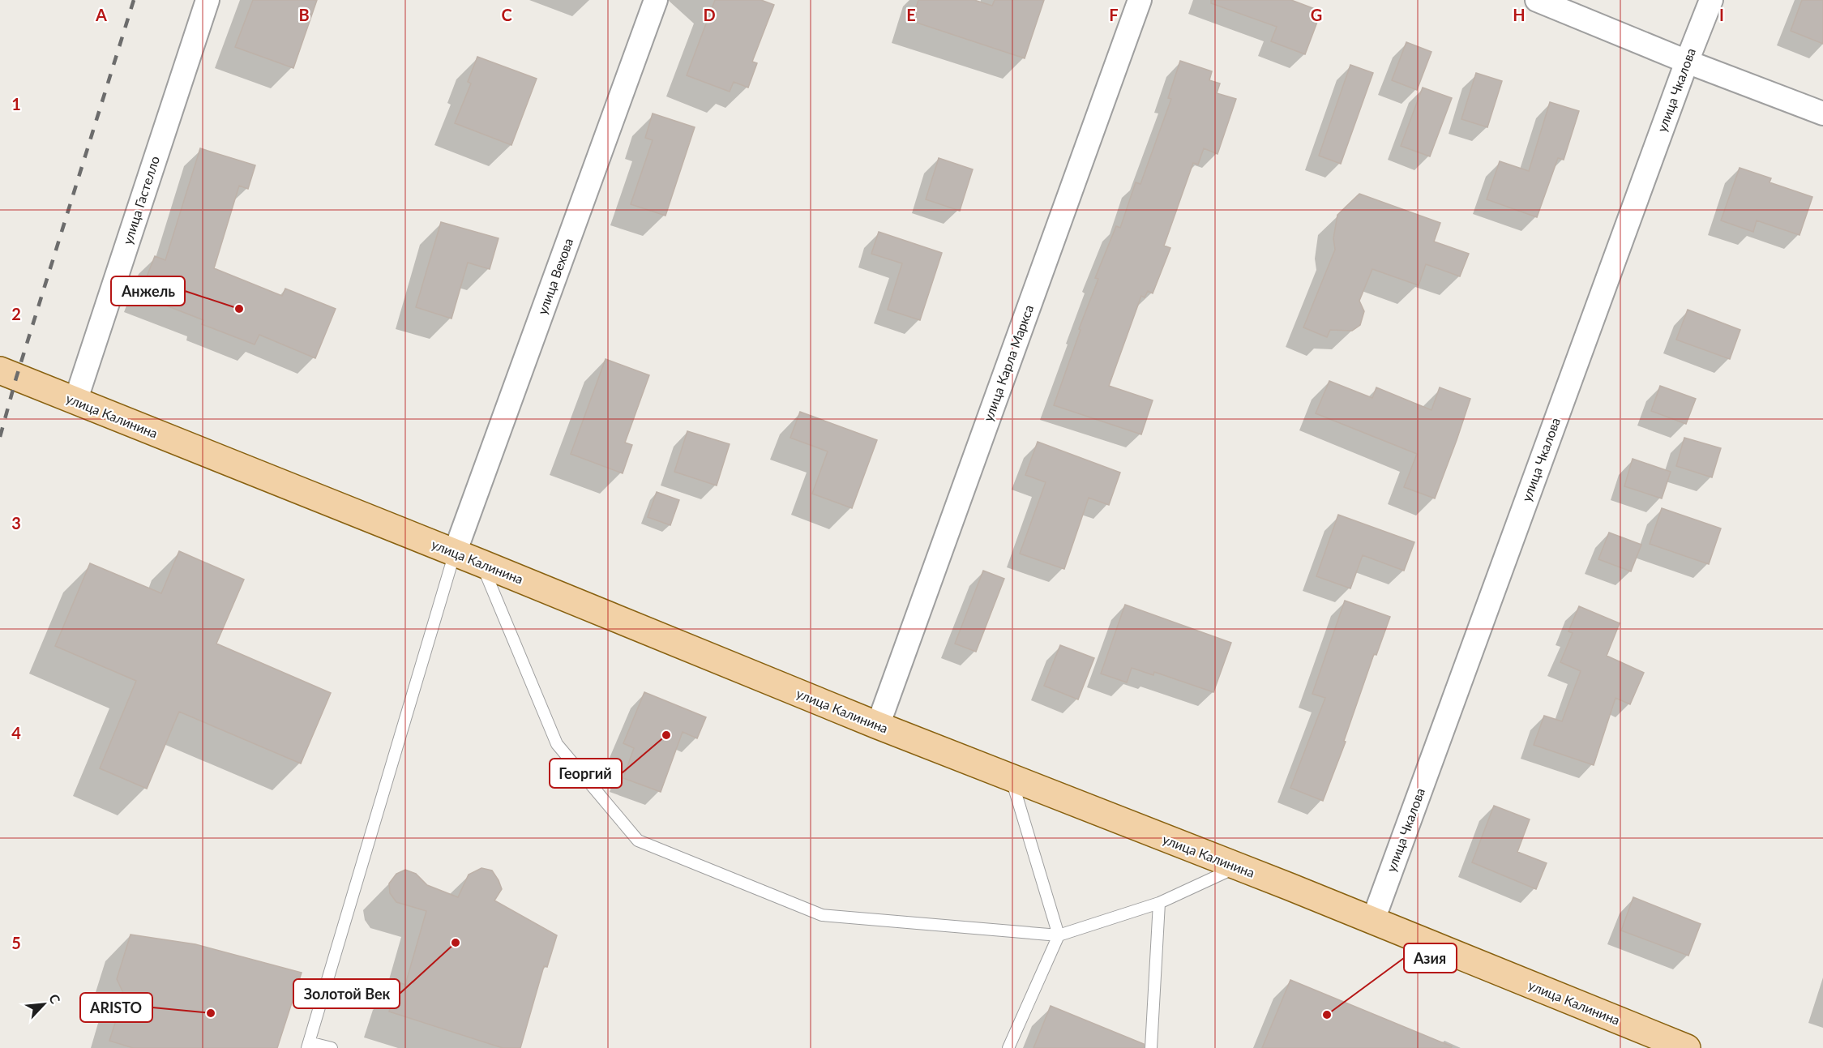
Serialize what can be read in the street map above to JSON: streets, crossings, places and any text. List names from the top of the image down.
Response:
{
  "streets": {
    "main road": ["улица Калинина"],
    "street": [
      "улица Чкалова",
      "улица Гастелло",
      "улица Вехова",
      "улица Карла Маркса"
    ]
  },
  "crossings": [
    ["улица Чкалова", "улица Калинина"],
    ["улица Гастелло", "улица Калинина"],
    ["улица Вехова", "улица Калинина"],
    ["улица Карла Маркса", "улица Калинина"]
  ],
  "places": [
    "Анжель",
    "Георгий",
    "Золотой Век",
    "ARISTO",
    "Азия"
  ],
  "north": "top right",
  "grid": {
    "columns": [
      "A",
      "B",
      "C",
      "D",
      "E",
      "F",
      "G",
      "H",
      "I"
    ],
    "rows": [
      "1",
      "2",
      "3",
      "4",
      "5"
    ]
  }
}
